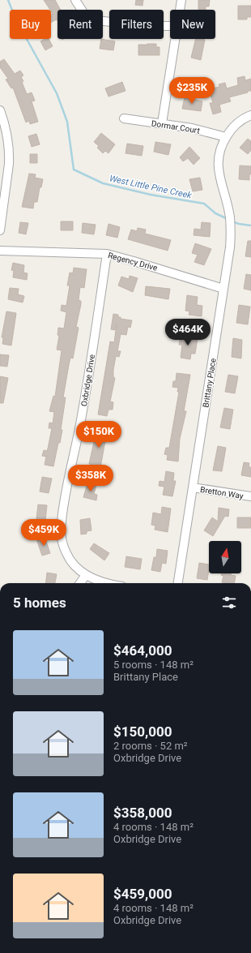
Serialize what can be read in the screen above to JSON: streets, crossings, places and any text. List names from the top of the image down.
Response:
{
  "streets": {
    "street": [
      "Dormar Court",
      "Regency Drive",
      "Oxbridge Drive",
      "Brittany Place",
      "Bretton Way"
    ]
  },
  "crossings": [
    ["Dormar Court", "Brittany Place"],
    ["Regency Drive", "Oxbridge Drive"],
    ["Regency Drive", "Brittany Place"],
    ["Brittany Place", "Bretton Way"]
  ],
  "water": ["West Little Pine Creek"],
  "north": "top",
  "page": {
    "chip": [
      "Buy",
      "Rent",
      "Filters",
      "New"
    ],
    "price": [
      "$235K",
      "$464K",
      "$150K",
      "$358K",
      "$459K"
    ],
    "heading": "5 homes",
    "list": [
      {
        "name": "$464,000",
        "note": "5 rooms · 148 m² · Brittany Place"
      },
      {
        "name": "$150,000",
        "note": "2 rooms · 52 m² · Oxbridge Drive"
      },
      {
        "name": "$358,000",
        "note": "4 rooms · 148 m² · Oxbridge Drive"
      },
      {
        "name": "$459,000",
        "note": "4 rooms · 148 m² · Oxbridge Drive"
      }
    ]
  }
}
